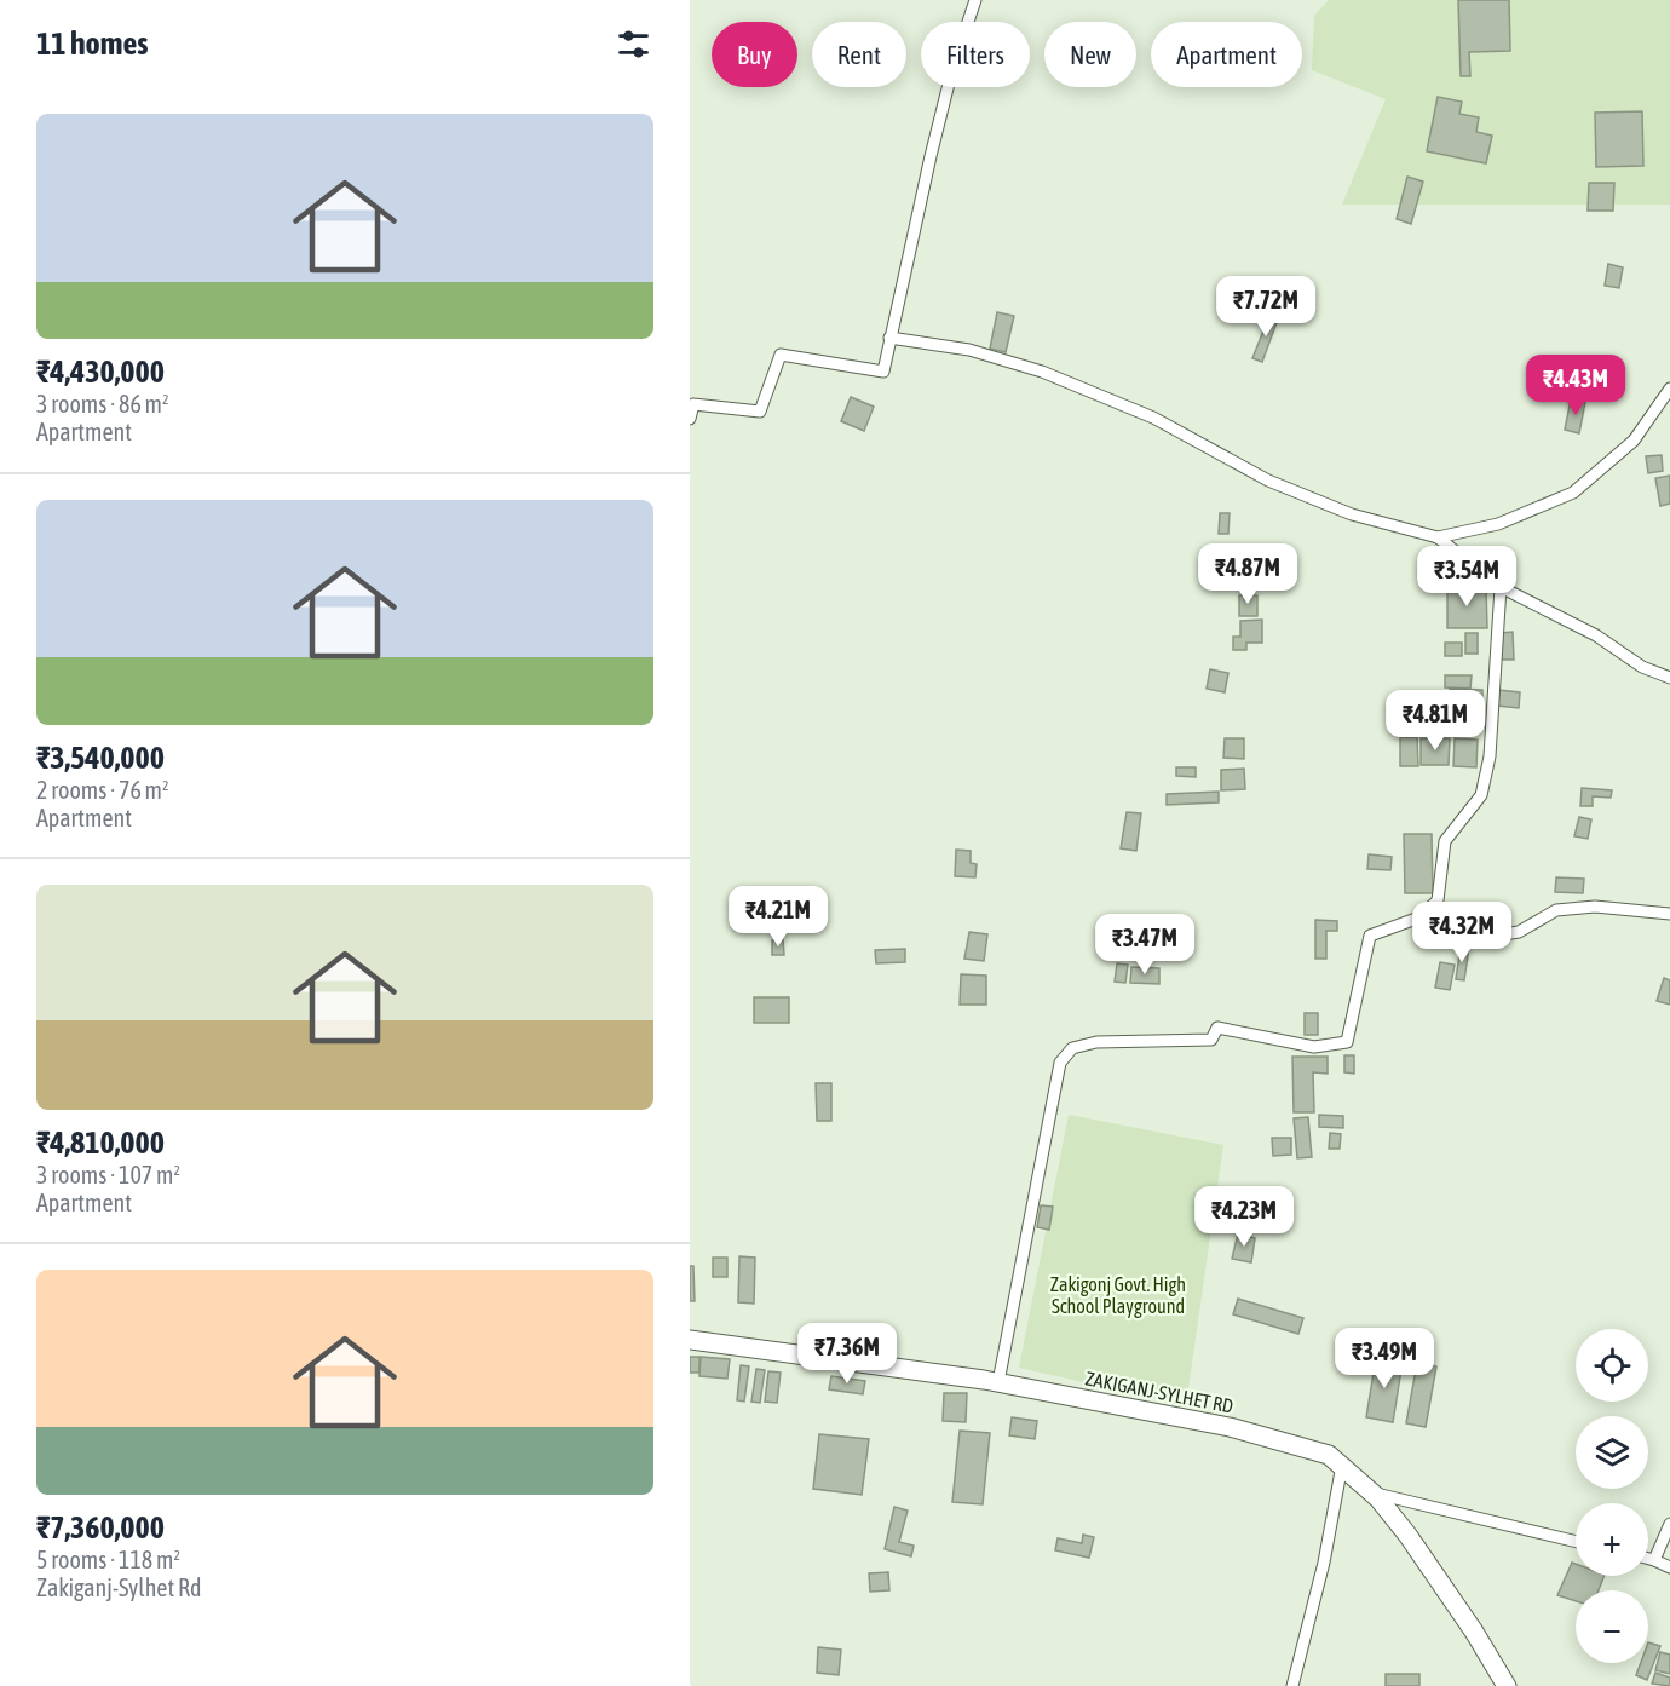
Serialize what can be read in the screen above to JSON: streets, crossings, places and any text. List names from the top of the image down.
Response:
{
  "streets": {
    "main road": ["ZAKIGANJ-SYLHET RD"]
  },
  "parks": ["Zakigonj Govt. High School Playground"],
  "page": {
    "heading": "11 homes",
    "chip": [
      "Buy",
      "Rent",
      "Filters",
      "New",
      "Apartment"
    ],
    "list": [
      {
        "name": "₹4,430,000",
        "note": "3 rooms · 86 m² · Apartment"
      },
      {
        "name": "₹3,540,000",
        "note": "2 rooms · 76 m² · Apartment"
      },
      {
        "name": "₹4,810,000",
        "note": "3 rooms · 107 m² · Apartment"
      },
      {
        "name": "₹7,360,000",
        "note": "5 rooms · 118 m² · Zakiganj-Sylhet Rd"
      }
    ],
    "price": [
      "₹7.72M",
      "₹4.43M",
      "₹4.87M",
      "₹3.54M",
      "₹4.81M",
      "₹4.21M",
      "₹4.32M",
      "₹3.47M",
      "₹4.23M",
      "₹7.36M",
      "₹3.49M"
    ],
    "map_buttons": ["+", "−"]
  }
}
